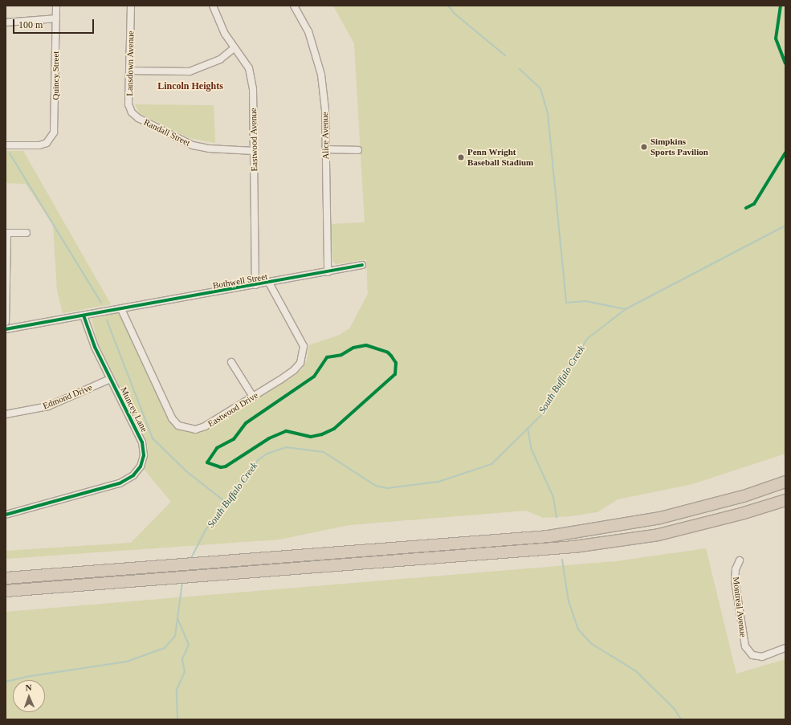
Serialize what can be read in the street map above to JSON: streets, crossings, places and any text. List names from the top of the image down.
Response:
{
  "streets": {
    "street": [
      "Lansdown Avenue",
      "Quincy Street",
      "Randall Street",
      "Alice Avenue",
      "Eastwood Avenue",
      "Bothwell Street",
      "Edmond Drive",
      "Muncey Lane",
      "Eastwood Drive",
      "Montreal Avenue"
    ]
  },
  "crossings": [
    ["Lansdown Avenue", "Randall Street"],
    ["Randall Street", "Eastwood Avenue"],
    ["Alice Avenue", "Bothwell Street"],
    ["Eastwood Avenue", "Bothwell Street"],
    ["Bothwell Street", "Muncey Lane"],
    ["Bothwell Street", "Eastwood Drive"],
    ["Edmond Drive", "Muncey Lane"]
  ],
  "districts": ["Lincoln Heights"],
  "water": ["South Buffalo Creek"],
  "places": ["Simpkins Sports Pavilion", "Penn Wright Baseball Stadium"],
  "scale_bar": "100 m",
  "north": "top"
}
